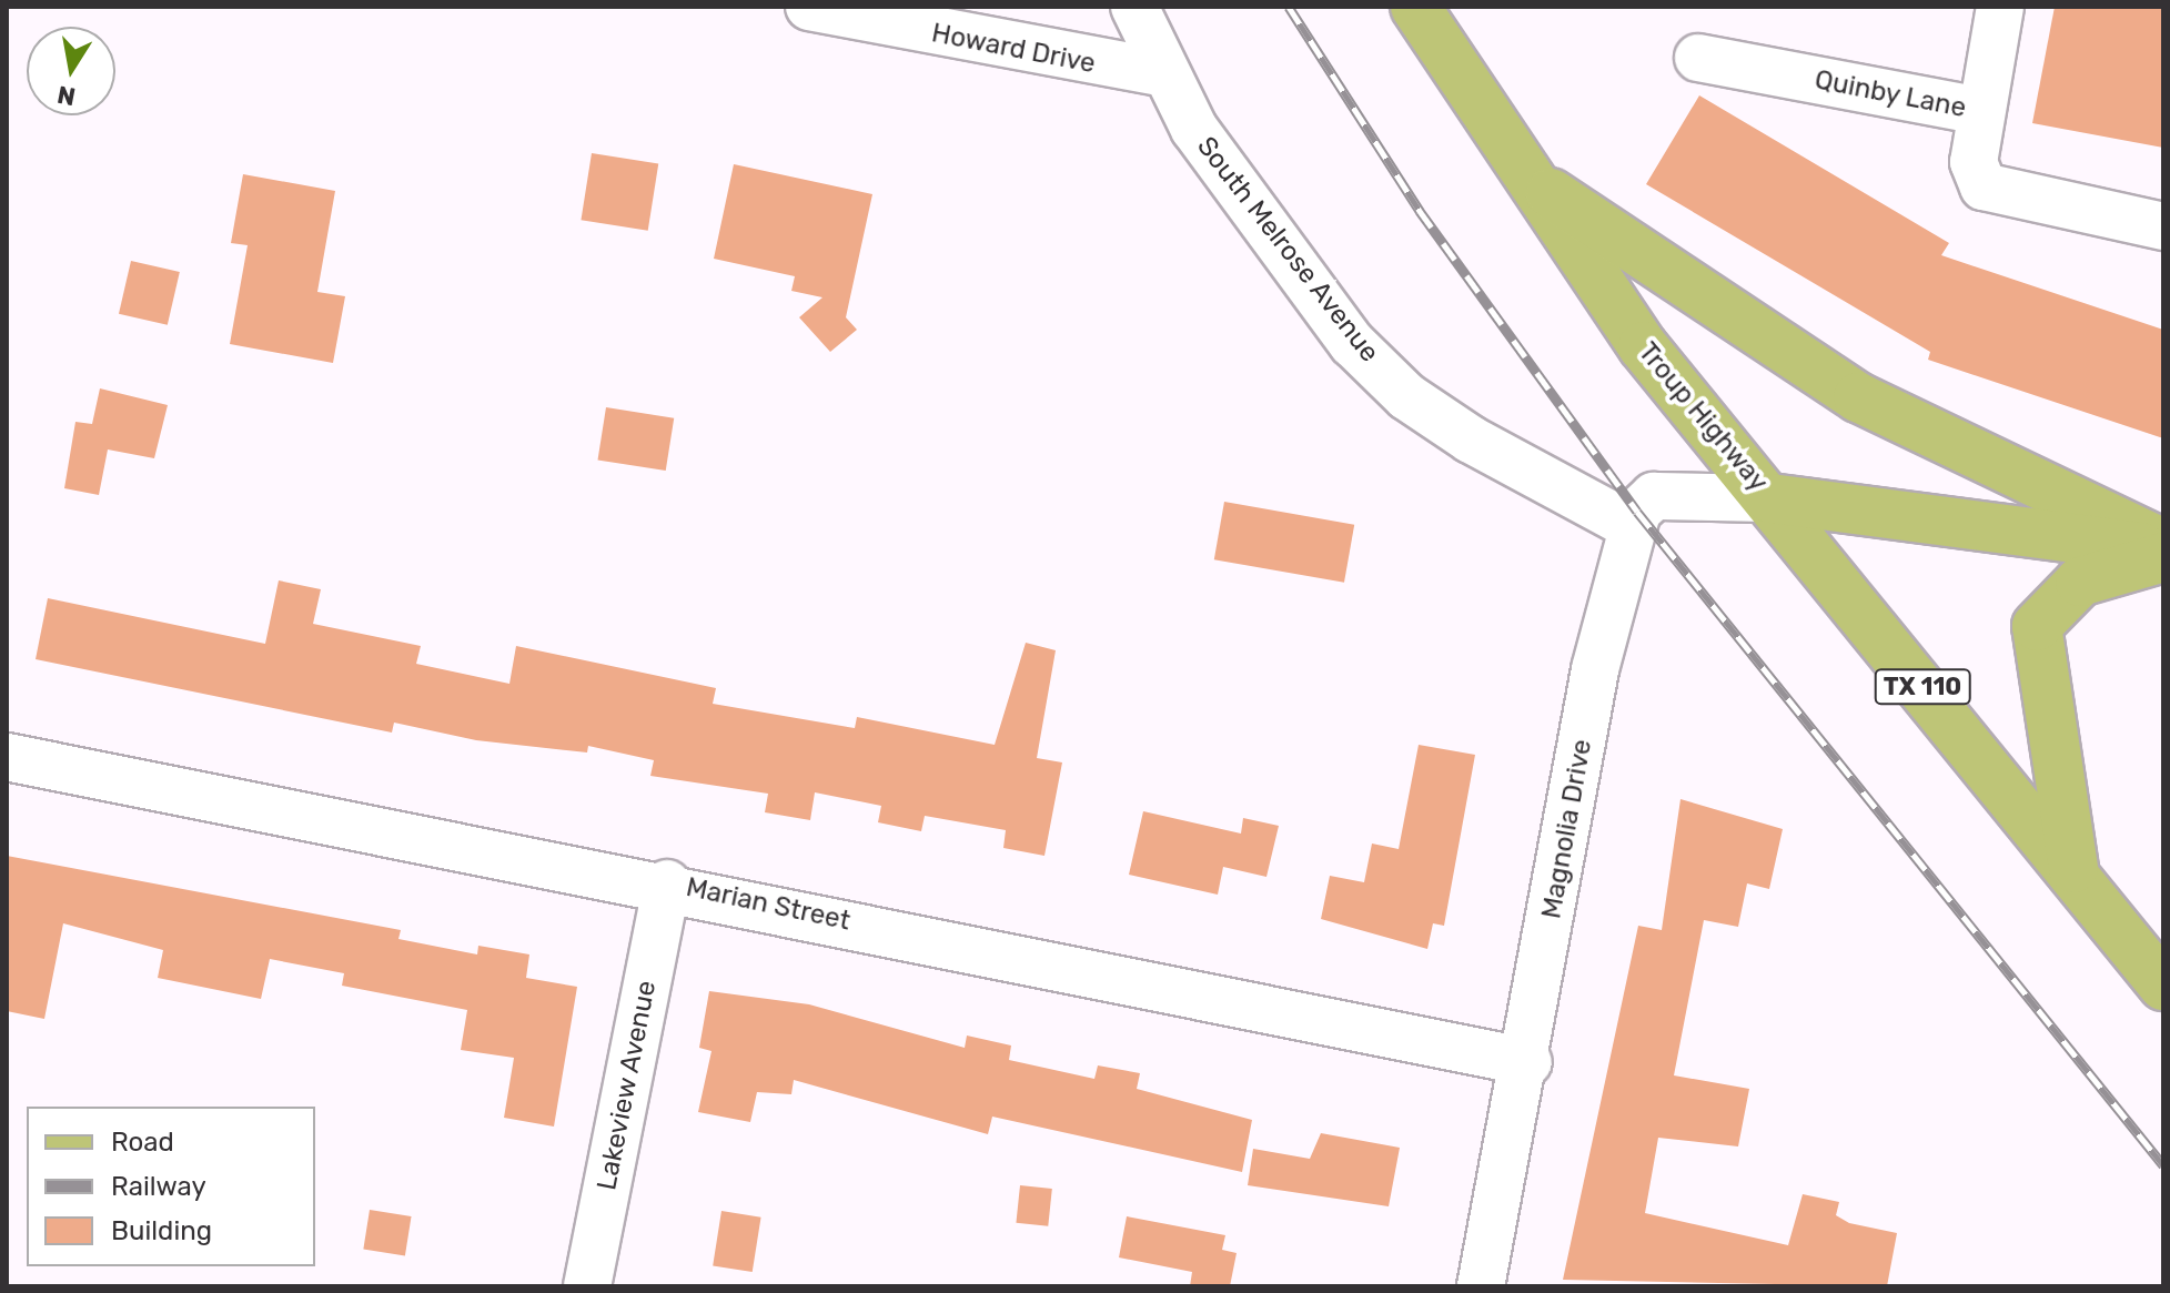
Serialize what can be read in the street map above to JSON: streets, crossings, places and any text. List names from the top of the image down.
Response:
{
  "streets": {
    "main road": ["Troup Highway", "TX 110"],
    "street": [
      "Howard Drive",
      "Quinby Lane",
      "South Melrose Avenue",
      "Magnolia Drive",
      "Marian Street",
      "Lakeview Avenue"
    ]
  },
  "crossings": [
    ["Howard Drive", "South Melrose Avenue"],
    ["South Melrose Avenue", "Magnolia Drive"],
    ["Troup Highway", "TX 110"],
    ["Magnolia Drive", "Marian Street"],
    ["Marian Street", "Lakeview Avenue"]
  ],
  "legend": ["Road", "Railway", "Building"],
  "north": "bottom"
}
